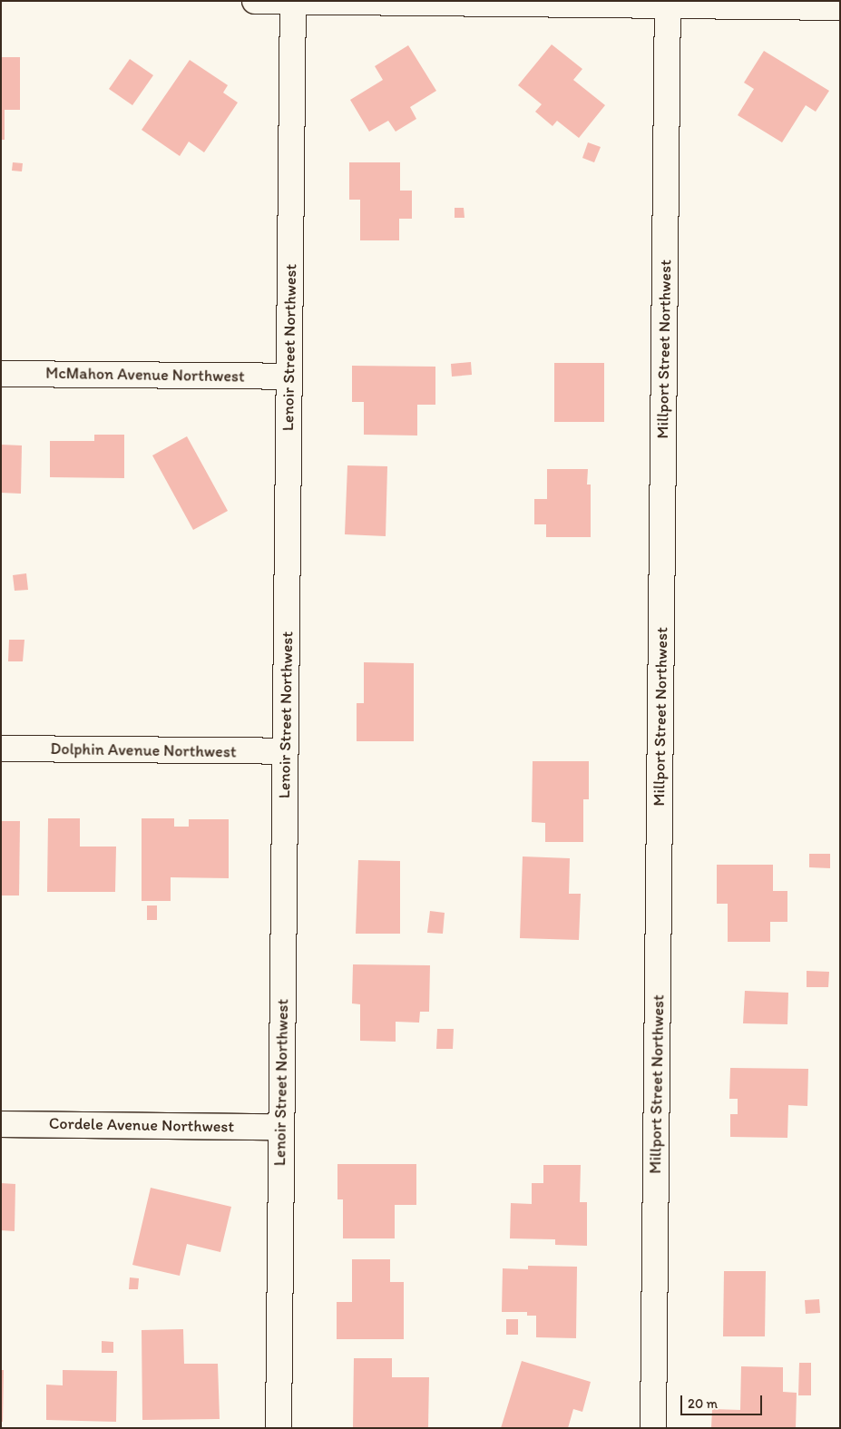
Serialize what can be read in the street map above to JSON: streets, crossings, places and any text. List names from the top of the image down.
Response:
{
  "streets": {
    "street": [
      "Lenoir Street Northwest",
      "Millport Street Northwest",
      "McMahon Avenue Northwest",
      "Dolphin Avenue Northwest",
      "Cordele Avenue Northwest"
    ]
  },
  "crossings": [
    ["Lenoir Street Northwest", "McMahon Avenue Northwest"],
    ["Lenoir Street Northwest", "Dolphin Avenue Northwest"],
    ["Lenoir Street Northwest", "Cordele Avenue Northwest"]
  ],
  "scale_bar": "20 m"
}
